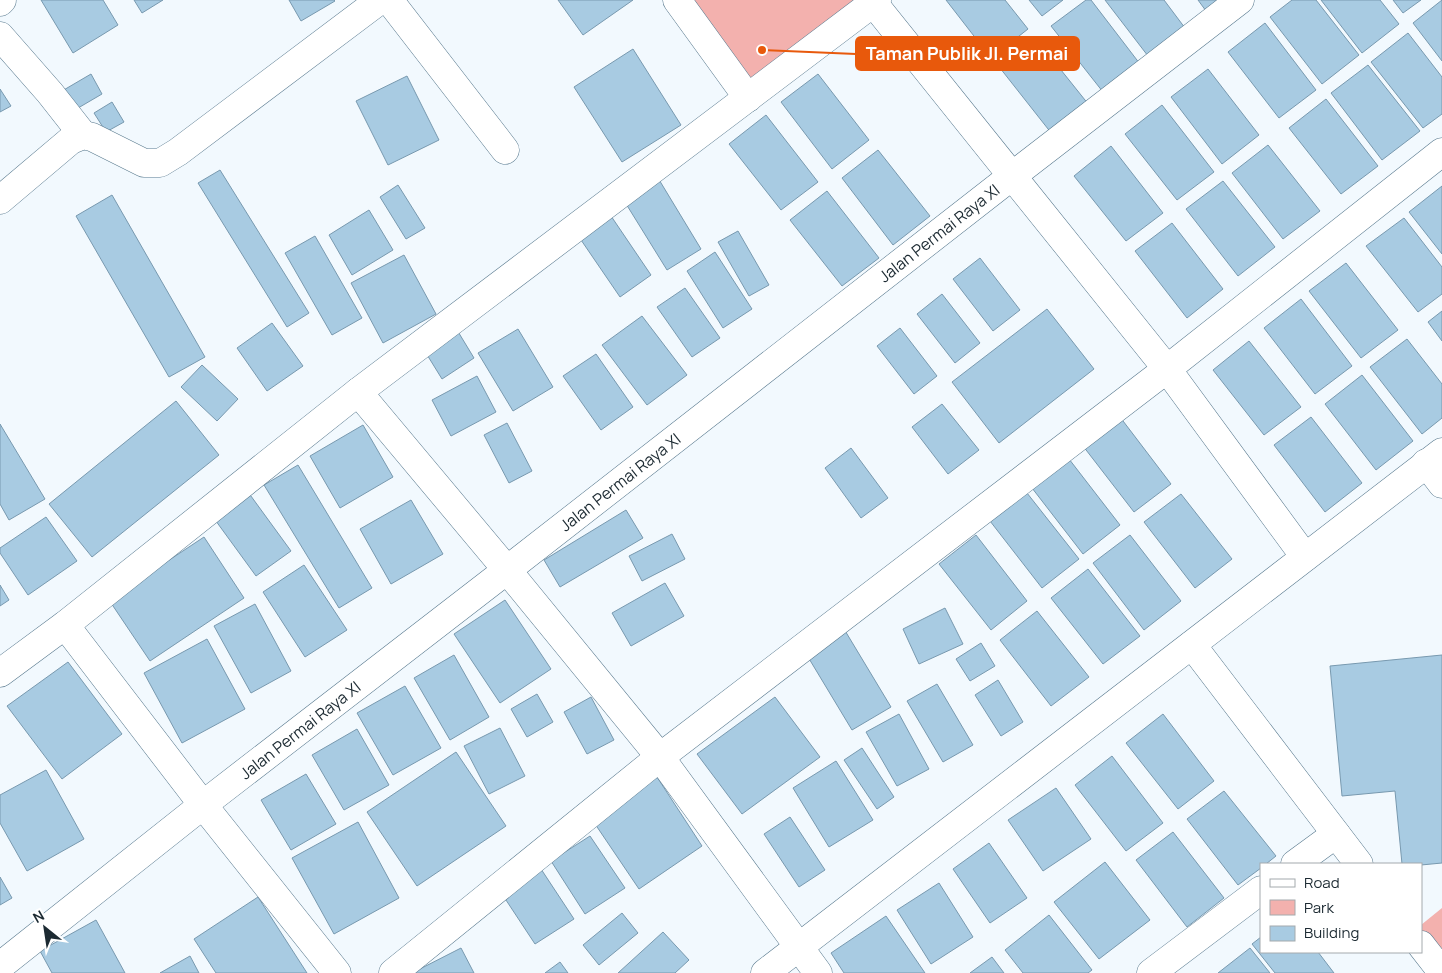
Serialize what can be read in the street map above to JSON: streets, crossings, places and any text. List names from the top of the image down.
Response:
{
  "streets": {
    "street": ["Jalan Permai Raya XI"]
  },
  "places": ["Taman Publik Jl. Permai"],
  "legend": ["Road", "Park", "Building"],
  "north": "top left"
}
